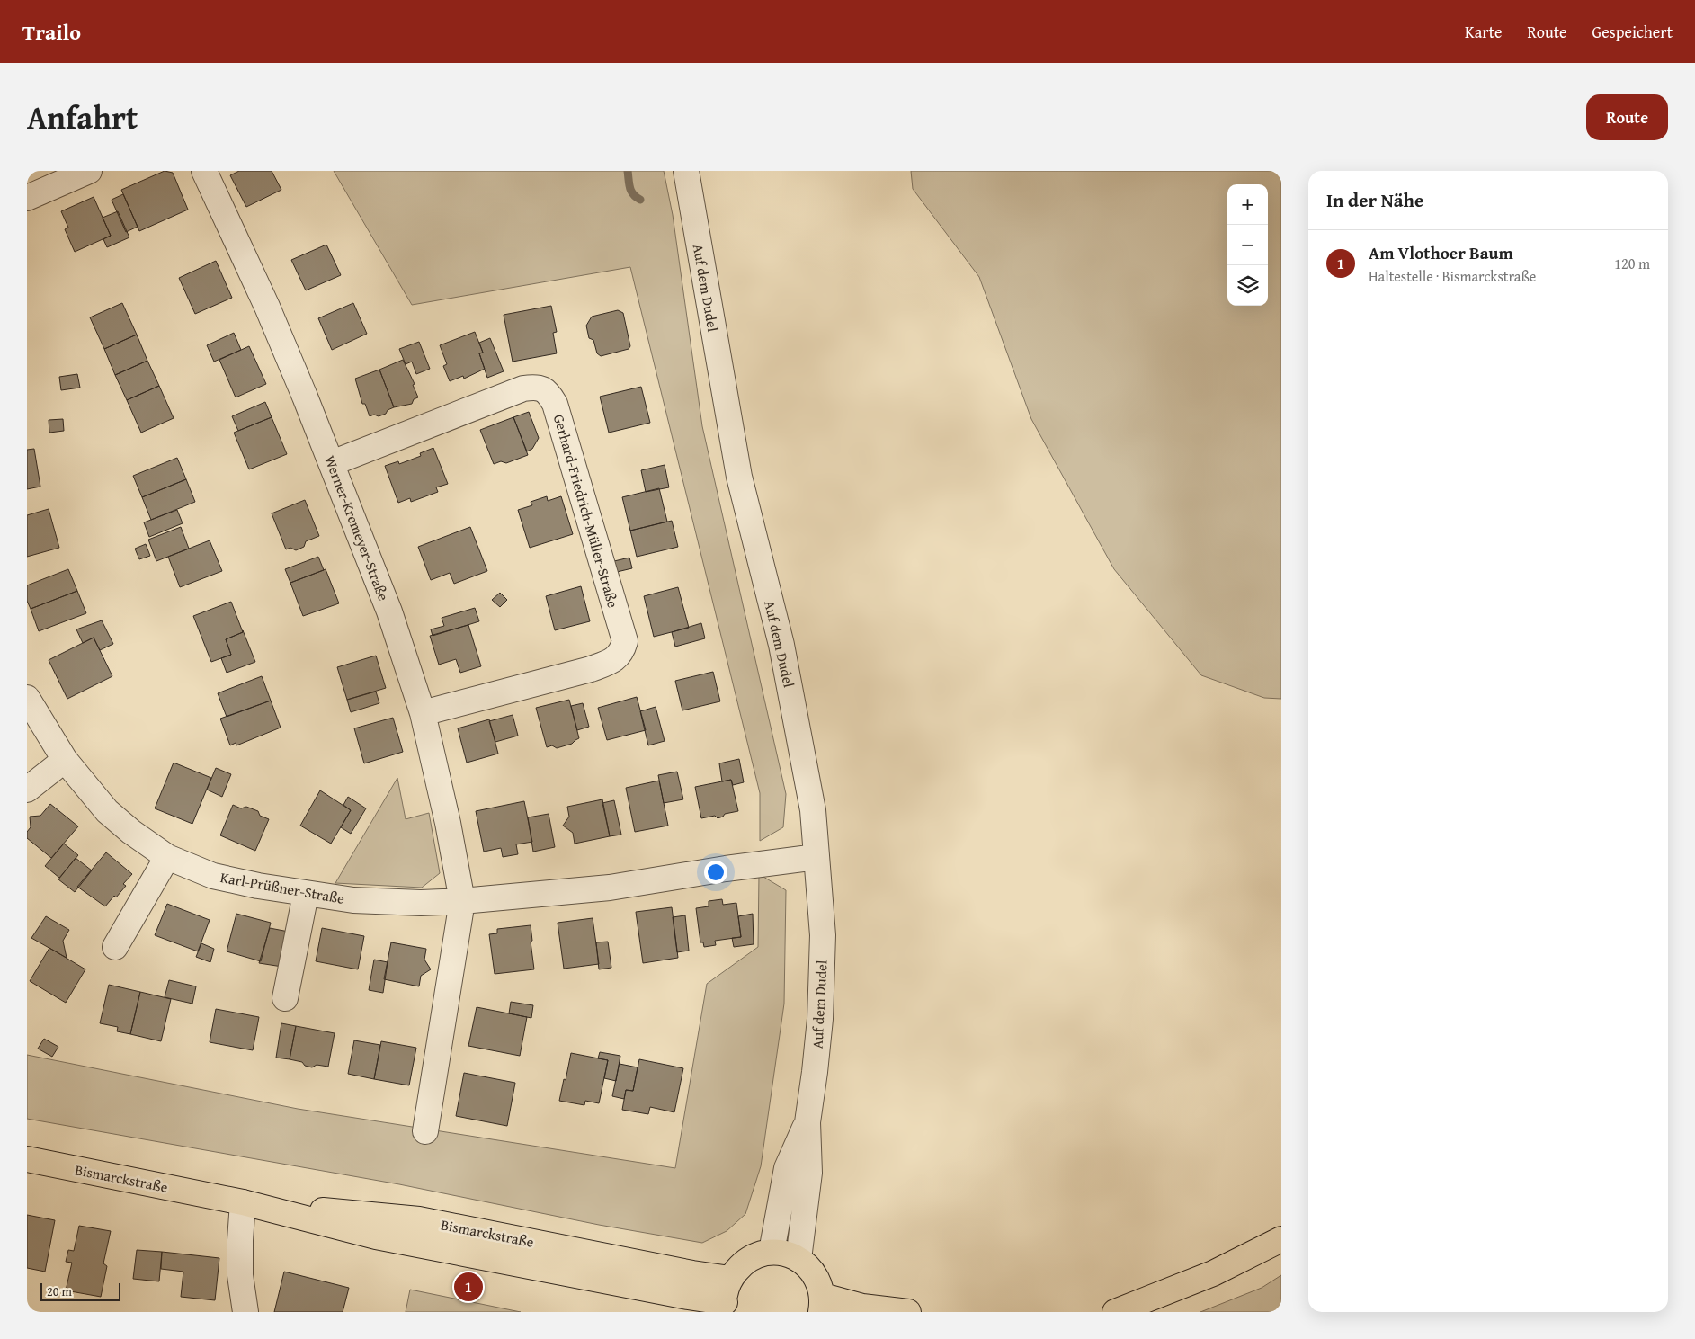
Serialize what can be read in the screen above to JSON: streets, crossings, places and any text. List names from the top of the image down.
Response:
{
  "streets": {
    "main road": ["Bismarckstraße"],
    "street": [
      "Auf dem Dudel",
      "Gerhard-Friedrich-Müller-Straße",
      "Werner-Kremeyer-Straße",
      "Karl-Prüßner-Straße"
    ]
  },
  "crossings": [
    ["Auf dem Dudel", "Karl-Prüßner-Straße"],
    ["Gerhard-Friedrich-Müller-Straße", "Werner-Kremeyer-Straße"],
    ["Werner-Kremeyer-Straße", "Karl-Prüßner-Straße"]
  ],
  "scale_bar": "20 m",
  "page": {
    "header": "Trailo",
    "nav": ["Karte", "Route", "Gespeichert"],
    "title": "Anfahrt",
    "buttons": "Route",
    "heading": "In der Nähe",
    "map_buttons": ["+", "−"],
    "list": [
      {
        "mark": "1",
        "name": "Am Vlothoer Baum",
        "note": "Haltestelle · Bismarckstraße",
        "value": "120 m"
      }
    ],
    "pins": "1",
    "scale": "20 m"
  }
}
